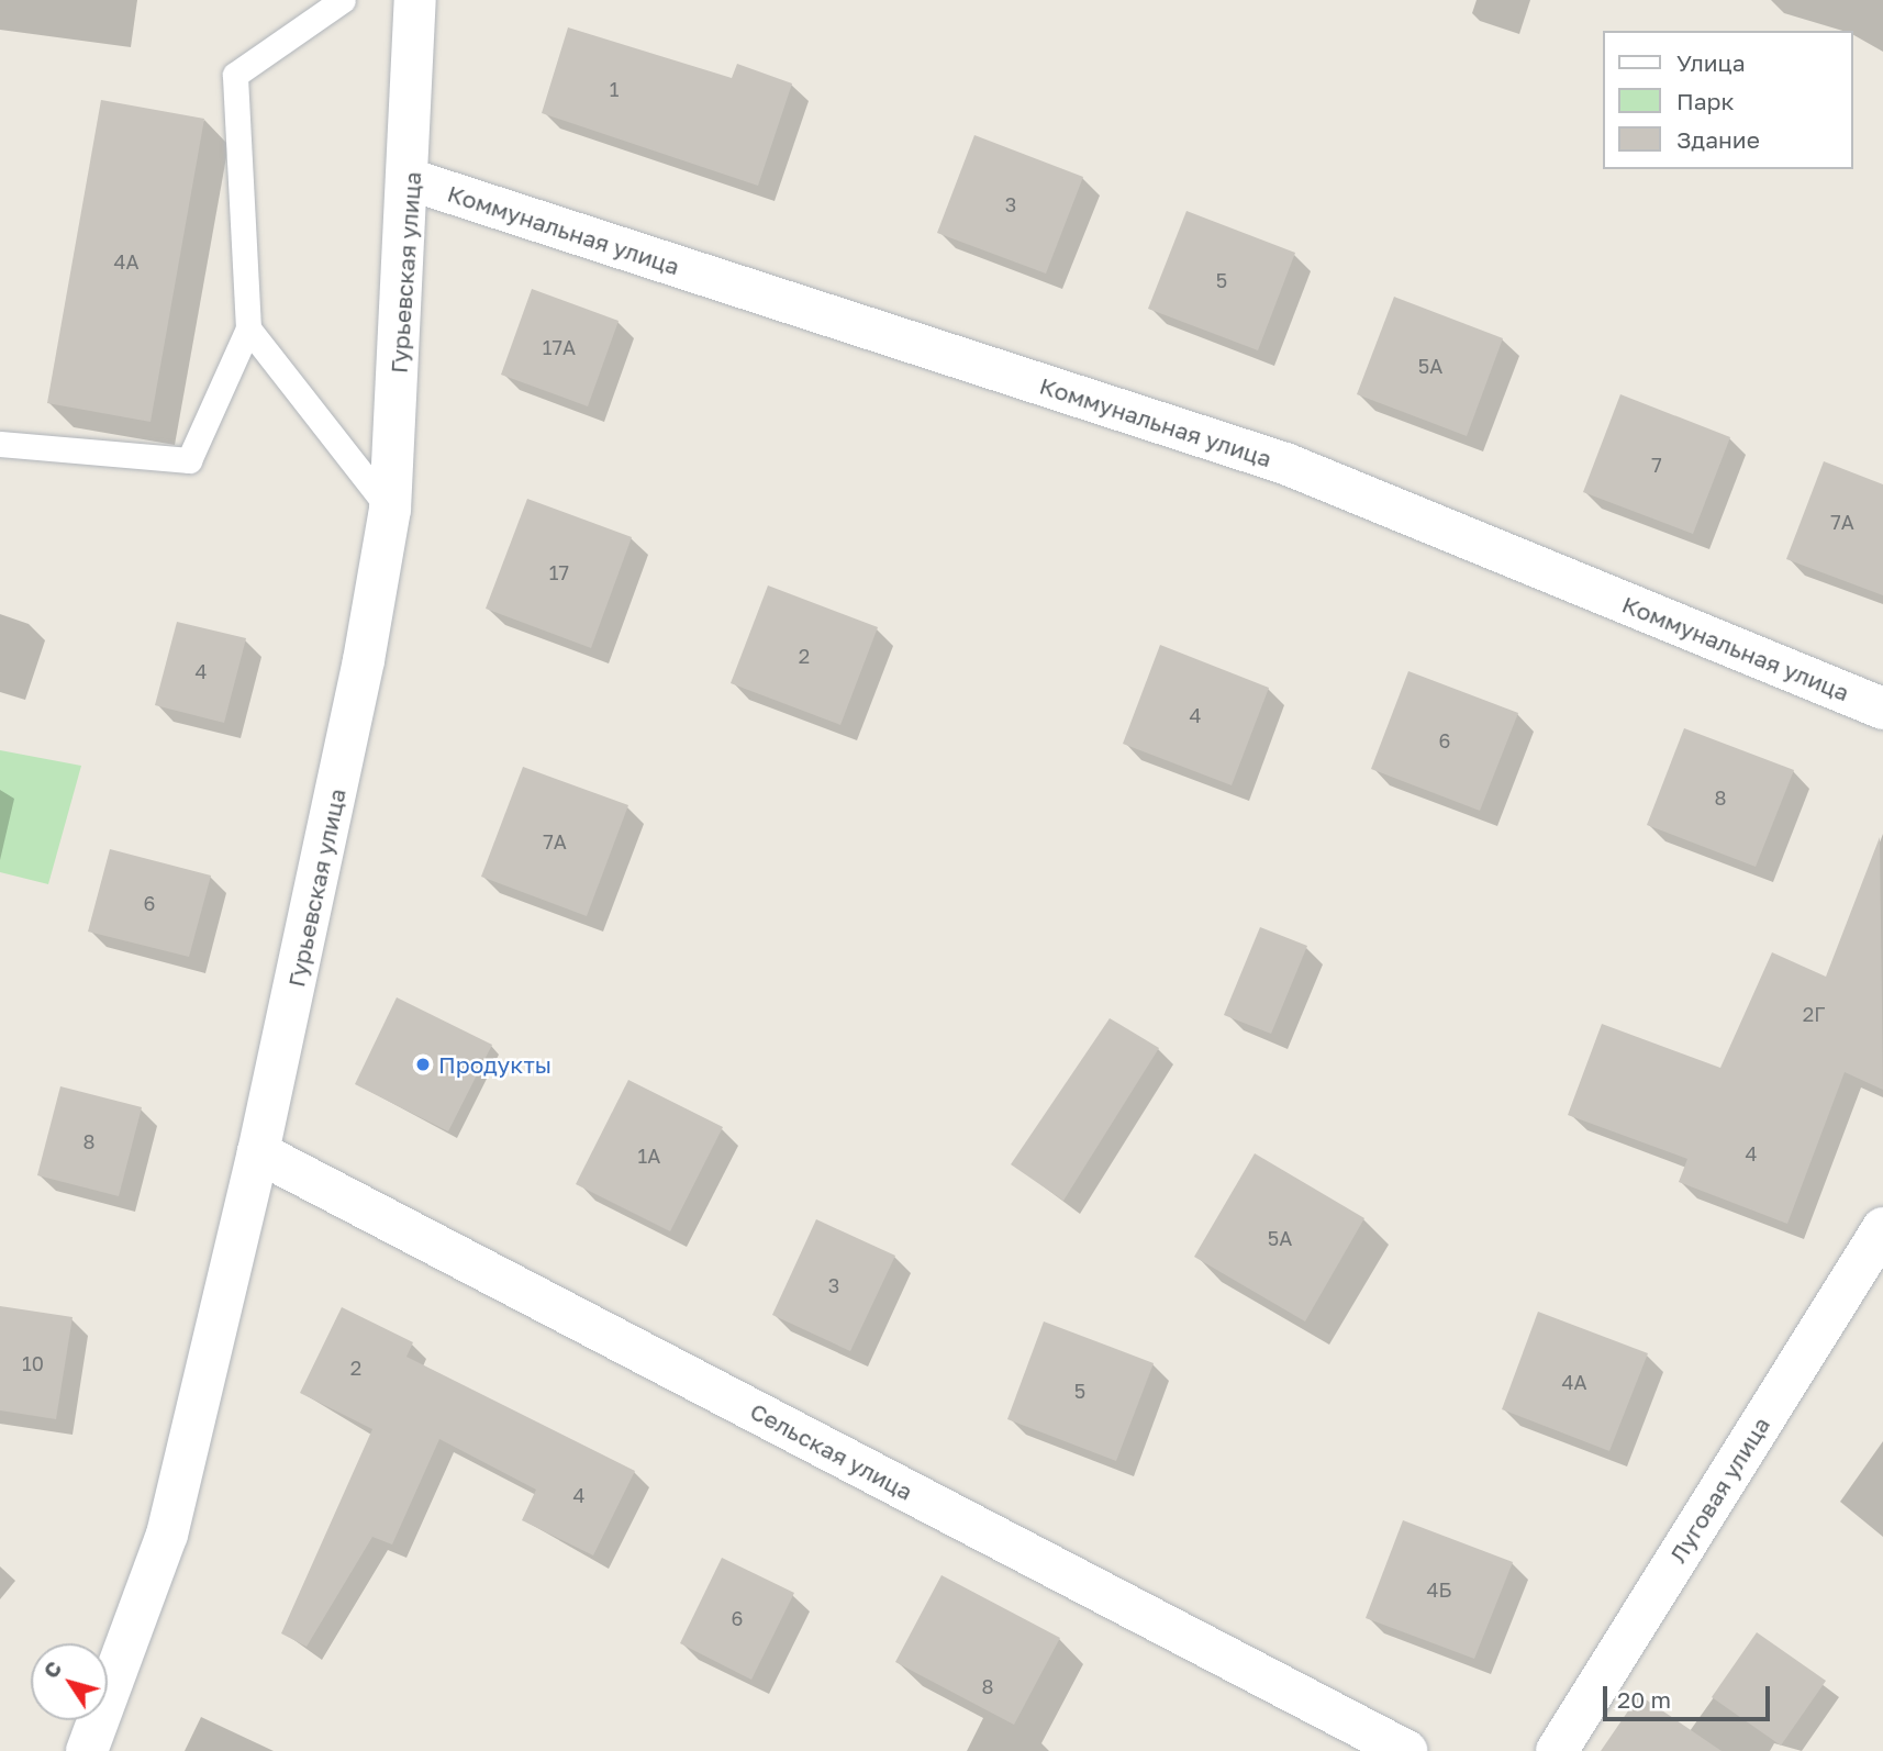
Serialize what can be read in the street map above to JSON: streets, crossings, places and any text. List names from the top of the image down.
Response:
{
  "streets": {
    "street": [
      "Коммунальная улица",
      "Гурьевская улица",
      "Сельская улица",
      "Луговая улица"
    ]
  },
  "crossings": [
    ["Коммунальная улица", "Гурьевская улица"],
    ["Гурьевская улица", "Сельская улица"]
  ],
  "places": ["Продукты"],
  "house_numbers": [
    "1",
    "3",
    "4А",
    "5",
    "17А",
    "5А",
    "7",
    "7А",
    "17",
    "2",
    "4",
    "4",
    "6",
    "8",
    "7А",
    "6",
    "2Г",
    "8",
    "4",
    "1А",
    "5А",
    "3",
    "10",
    "2",
    "4А",
    "5",
    "4",
    "4Б",
    "6",
    "8"
  ],
  "legend": ["Улица", "Парк", "Здание"],
  "scale_bar": "20 m",
  "north": "top left"
}
